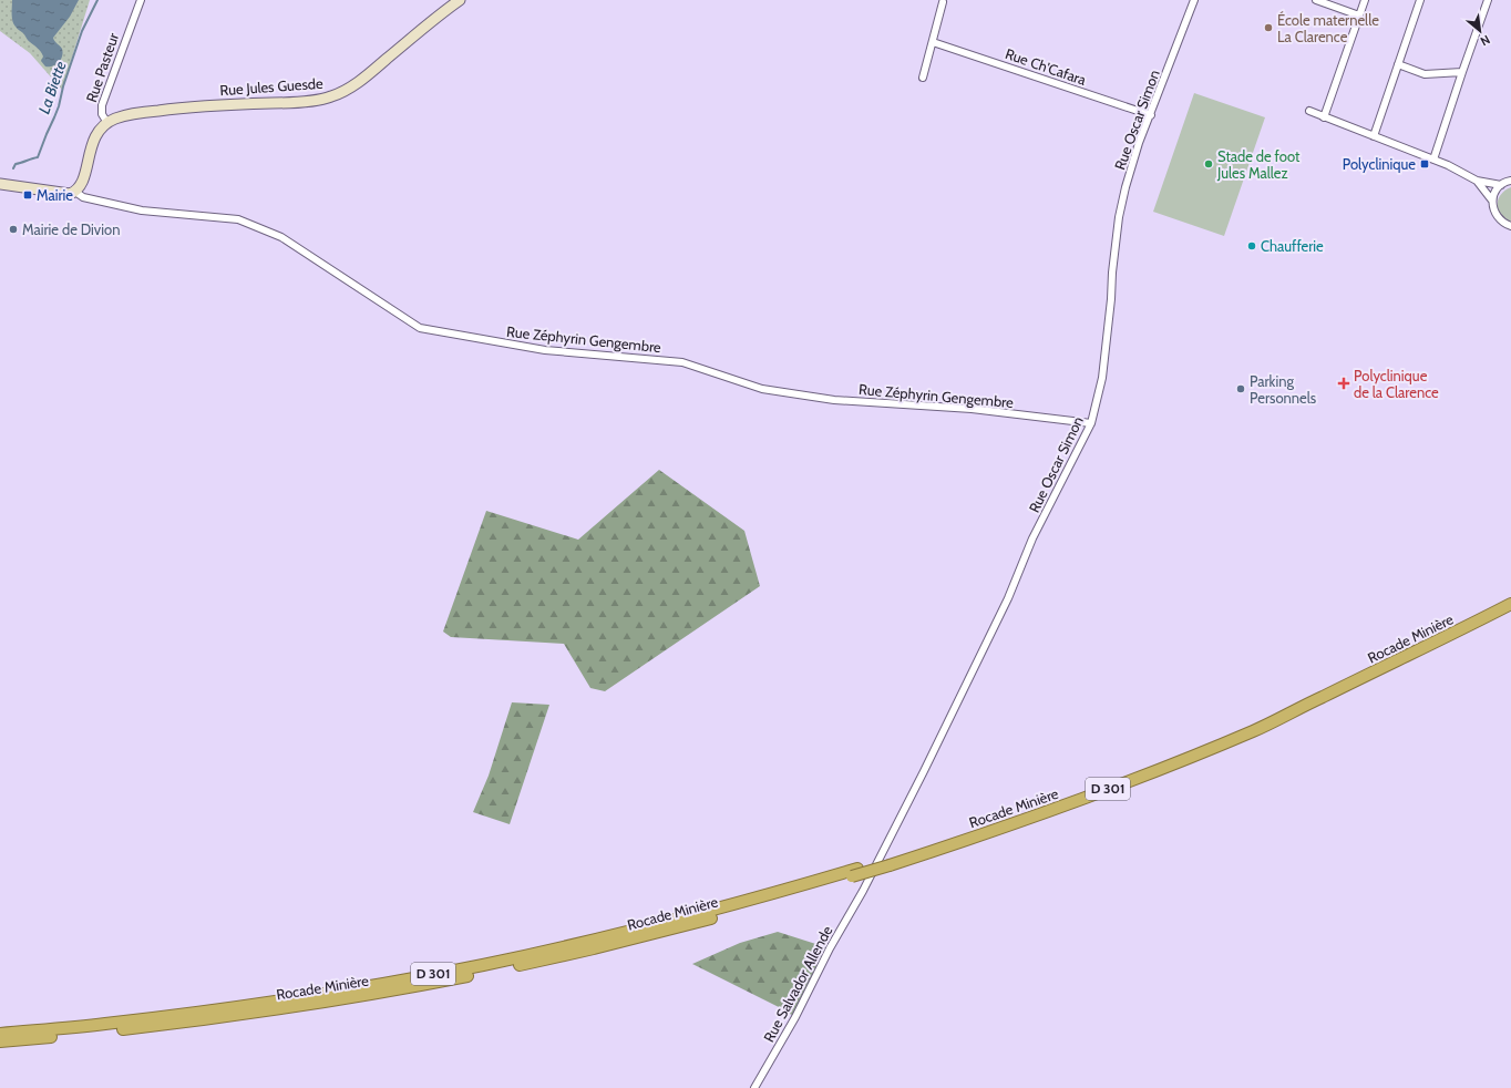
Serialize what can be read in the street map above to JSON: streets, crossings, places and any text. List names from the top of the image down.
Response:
{
  "streets": {
    "highway": ["Rocade Minière", "D 301"],
    "main road": ["Rue Pasteur", "Rue Jules Guesde"],
    "street": [
      "Rue Ch'Cafara",
      "Rue Oscar Simon",
      "Rue Zéphyrin Gengembre",
      "Rue Salvador Allende"
    ]
  },
  "crossings": [
    ["Rue Ch'Cafara", "Rue Oscar Simon"],
    ["Rue Pasteur", "Rue Jules Guesde"],
    ["Rue Pasteur", "Rue Zéphyrin Gengembre"],
    ["Rue Oscar Simon", "Rue Zéphyrin Gengembre"],
    ["Rue Oscar Simon", "Rue Salvador Allende"]
  ],
  "water": ["La Biette"],
  "places": {
    "other": [
      "École maternelle La Clarence",
      "Stade de foot Jules Mallez",
      "Mairie de Divion",
      "Chaufferie",
      "Parking Personnels"
    ],
    "transit": ["Polyclinique", "Mairie"],
    "health": ["Polyclinique de la Clarence"]
  },
  "north": "bottom right"
}
